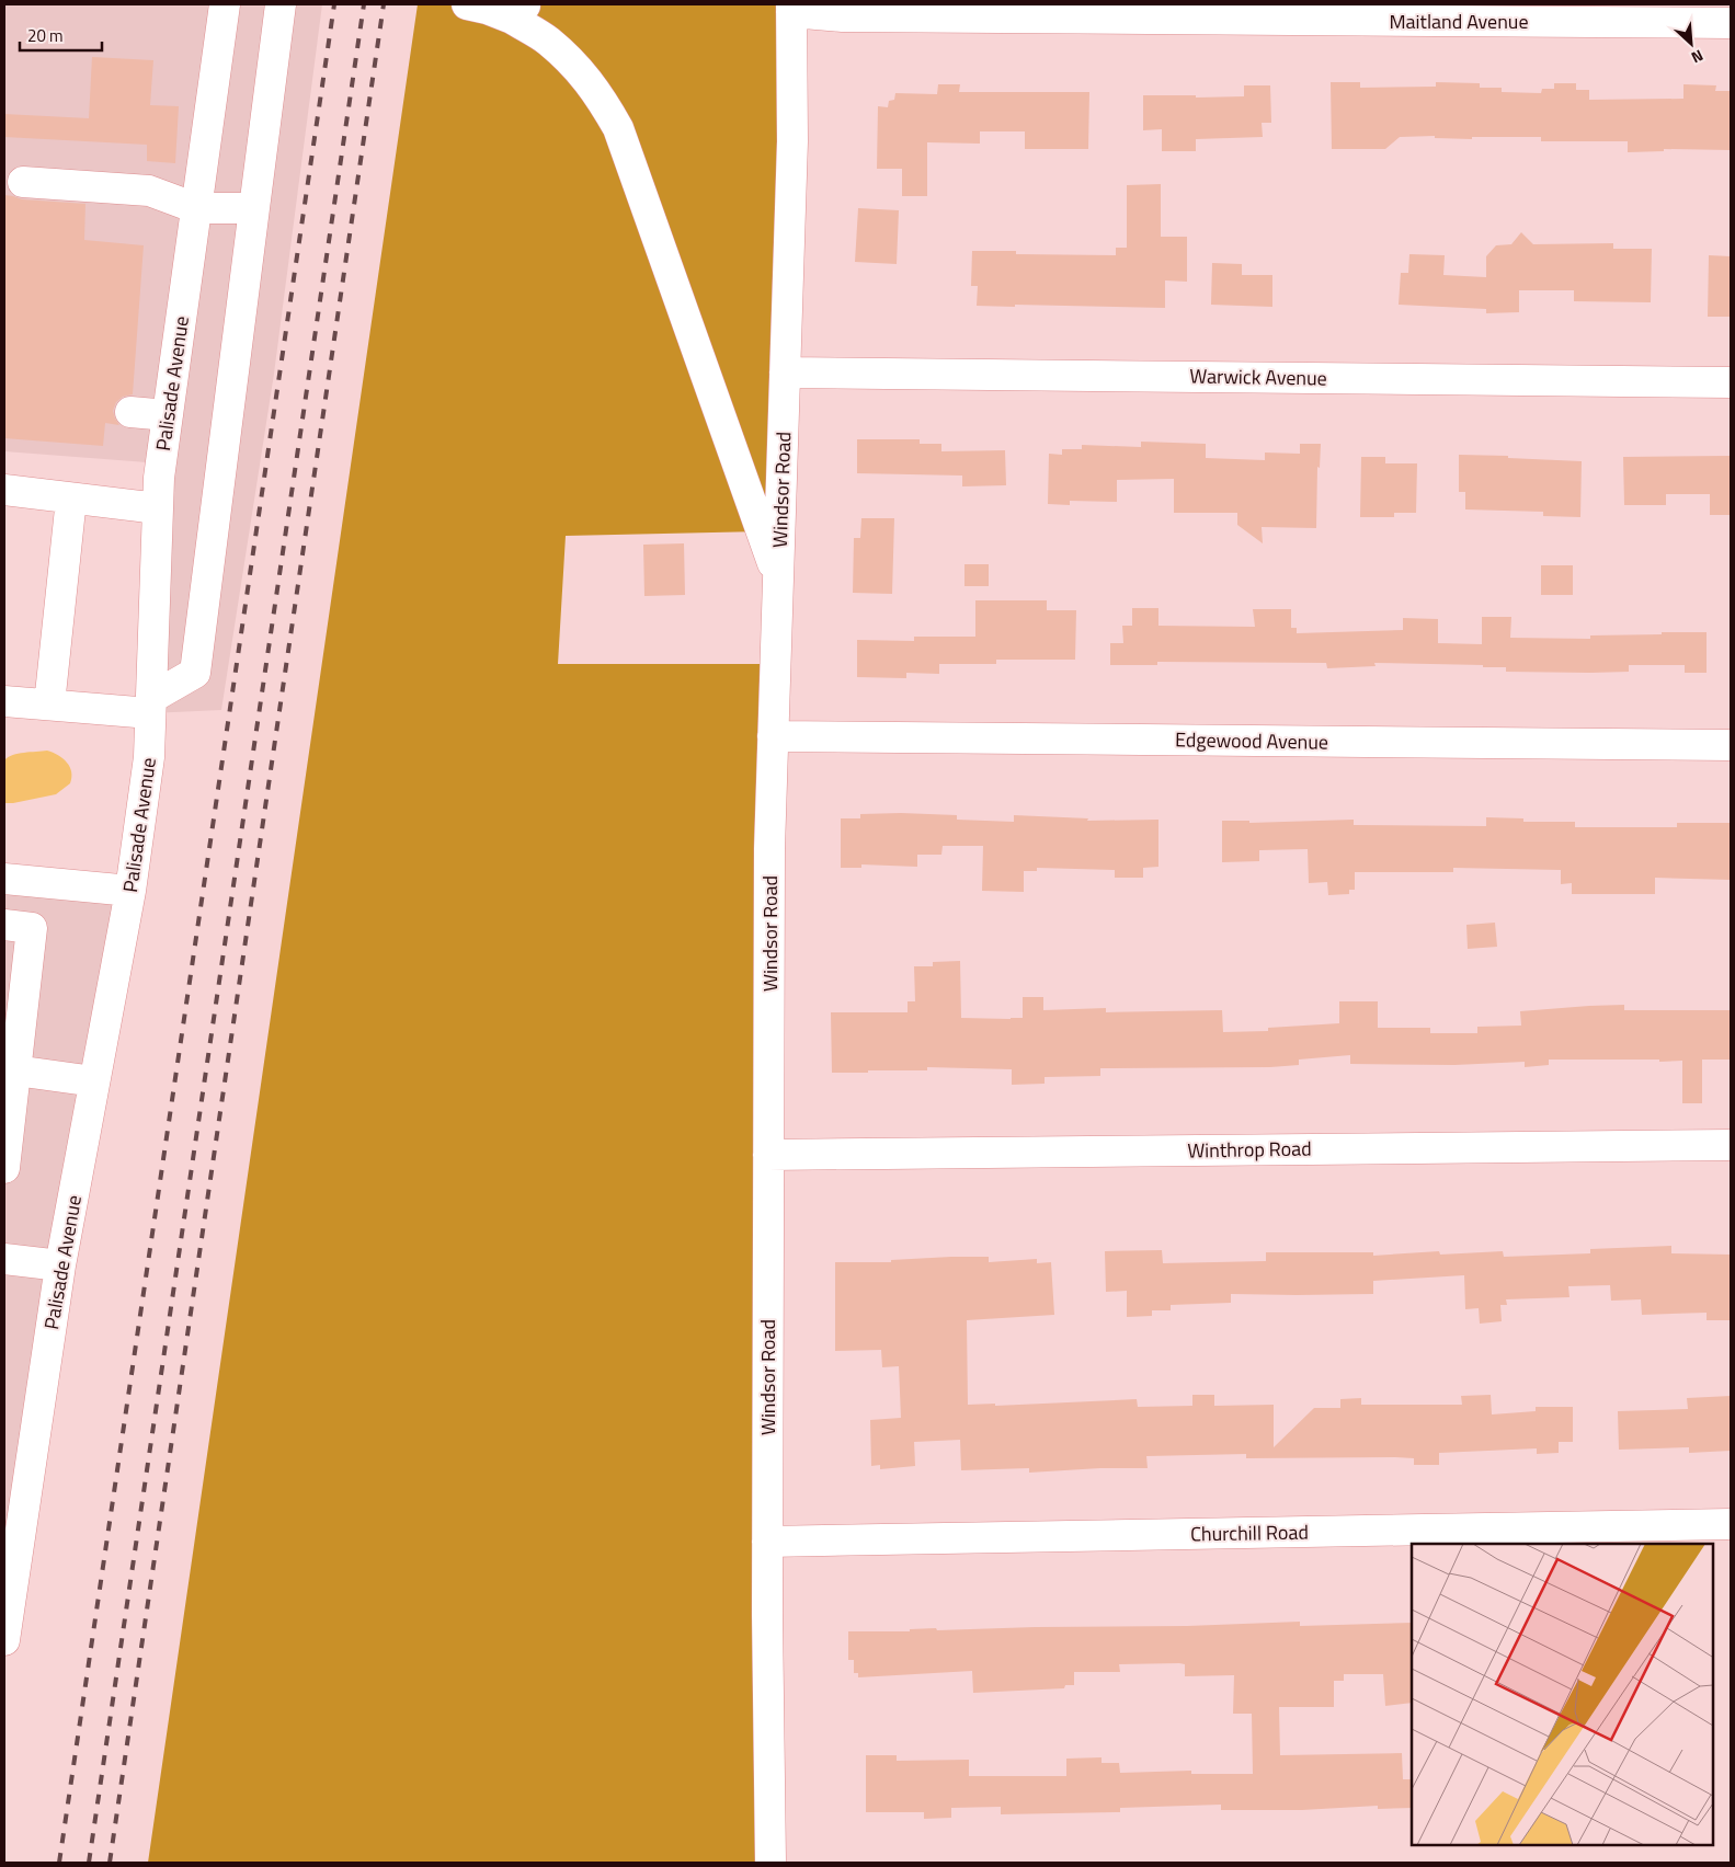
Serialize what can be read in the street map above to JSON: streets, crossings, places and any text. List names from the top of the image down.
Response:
{
  "streets": {
    "street": [
      "Maitland Avenue",
      "Warwick Avenue",
      "Palisade Avenue",
      "Windsor Road",
      "Edgewood Avenue",
      "Winthrop Road",
      "Churchill Road"
    ]
  },
  "crossings": [
    ["Maitland Avenue", "Windsor Road"],
    ["Warwick Avenue", "Windsor Road"],
    ["Windsor Road", "Edgewood Avenue"],
    ["Windsor Road", "Winthrop Road"],
    ["Windsor Road", "Churchill Road"]
  ],
  "scale_bar": "20 m",
  "north": "bottom right"
}
